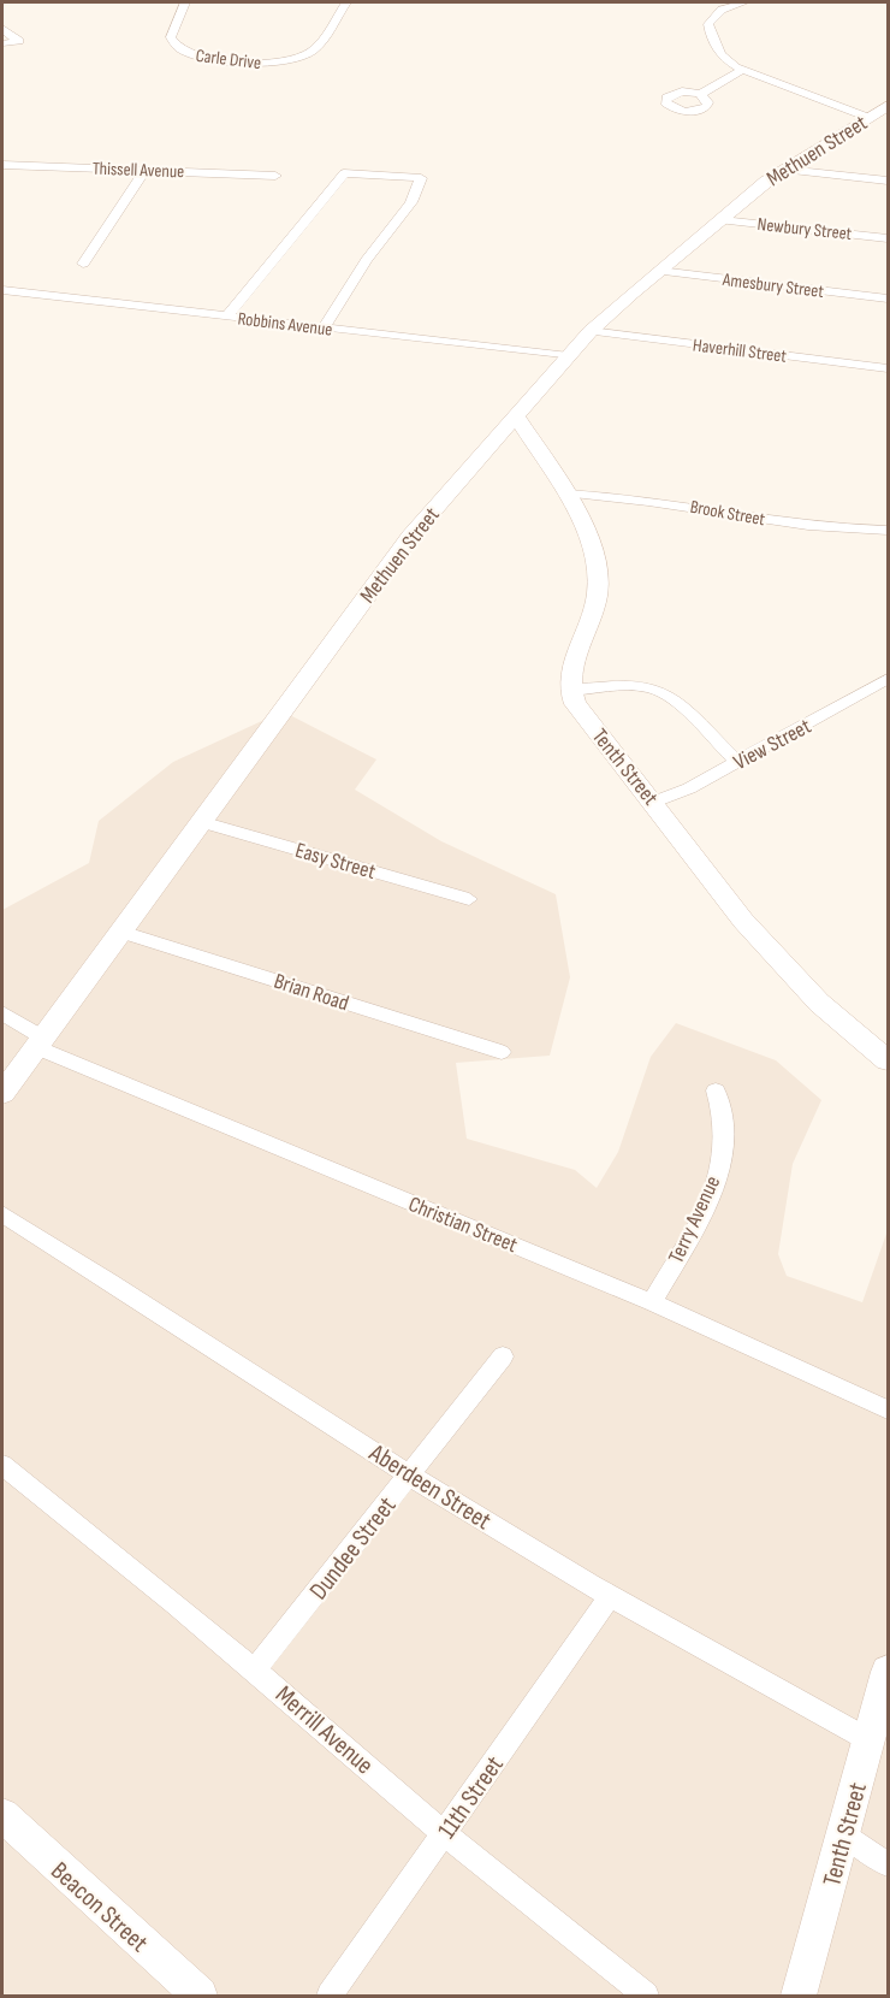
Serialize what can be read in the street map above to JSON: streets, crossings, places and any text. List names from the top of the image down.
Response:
{
  "streets": {
    "street": [
      "Carle Drive",
      "Methuen Street",
      "Thissell Avenue",
      "Newbury Street",
      "Amesbury Street",
      "Robbins Avenue",
      "Haverhill Street",
      "Brook Street",
      "View Street",
      "Tenth Street",
      "Easy Street",
      "Brian Road",
      "Terry Avenue",
      "Christian Street",
      "Aberdeen Street",
      "Dundee Street",
      "Merrill Avenue",
      "11th Street",
      "Beacon Street"
    ]
  },
  "crossings": [
    ["Methuen Street", "Newbury Street"],
    ["Methuen Street", "Amesbury Street"],
    ["Methuen Street", "Robbins Avenue"],
    ["Methuen Street", "Haverhill Street"],
    ["Methuen Street", "Easy Street"],
    ["Methuen Street", "Brian Road"],
    ["Methuen Street", "Christian Street"],
    ["View Street", "Tenth Street"],
    ["Tenth Street", "Aberdeen Street"],
    ["Terry Avenue", "Christian Street"],
    ["Aberdeen Street", "Dundee Street"],
    ["Aberdeen Street", "11th Street"],
    ["Dundee Street", "Merrill Avenue"],
    ["Merrill Avenue", "11th Street"]
  ]
}
